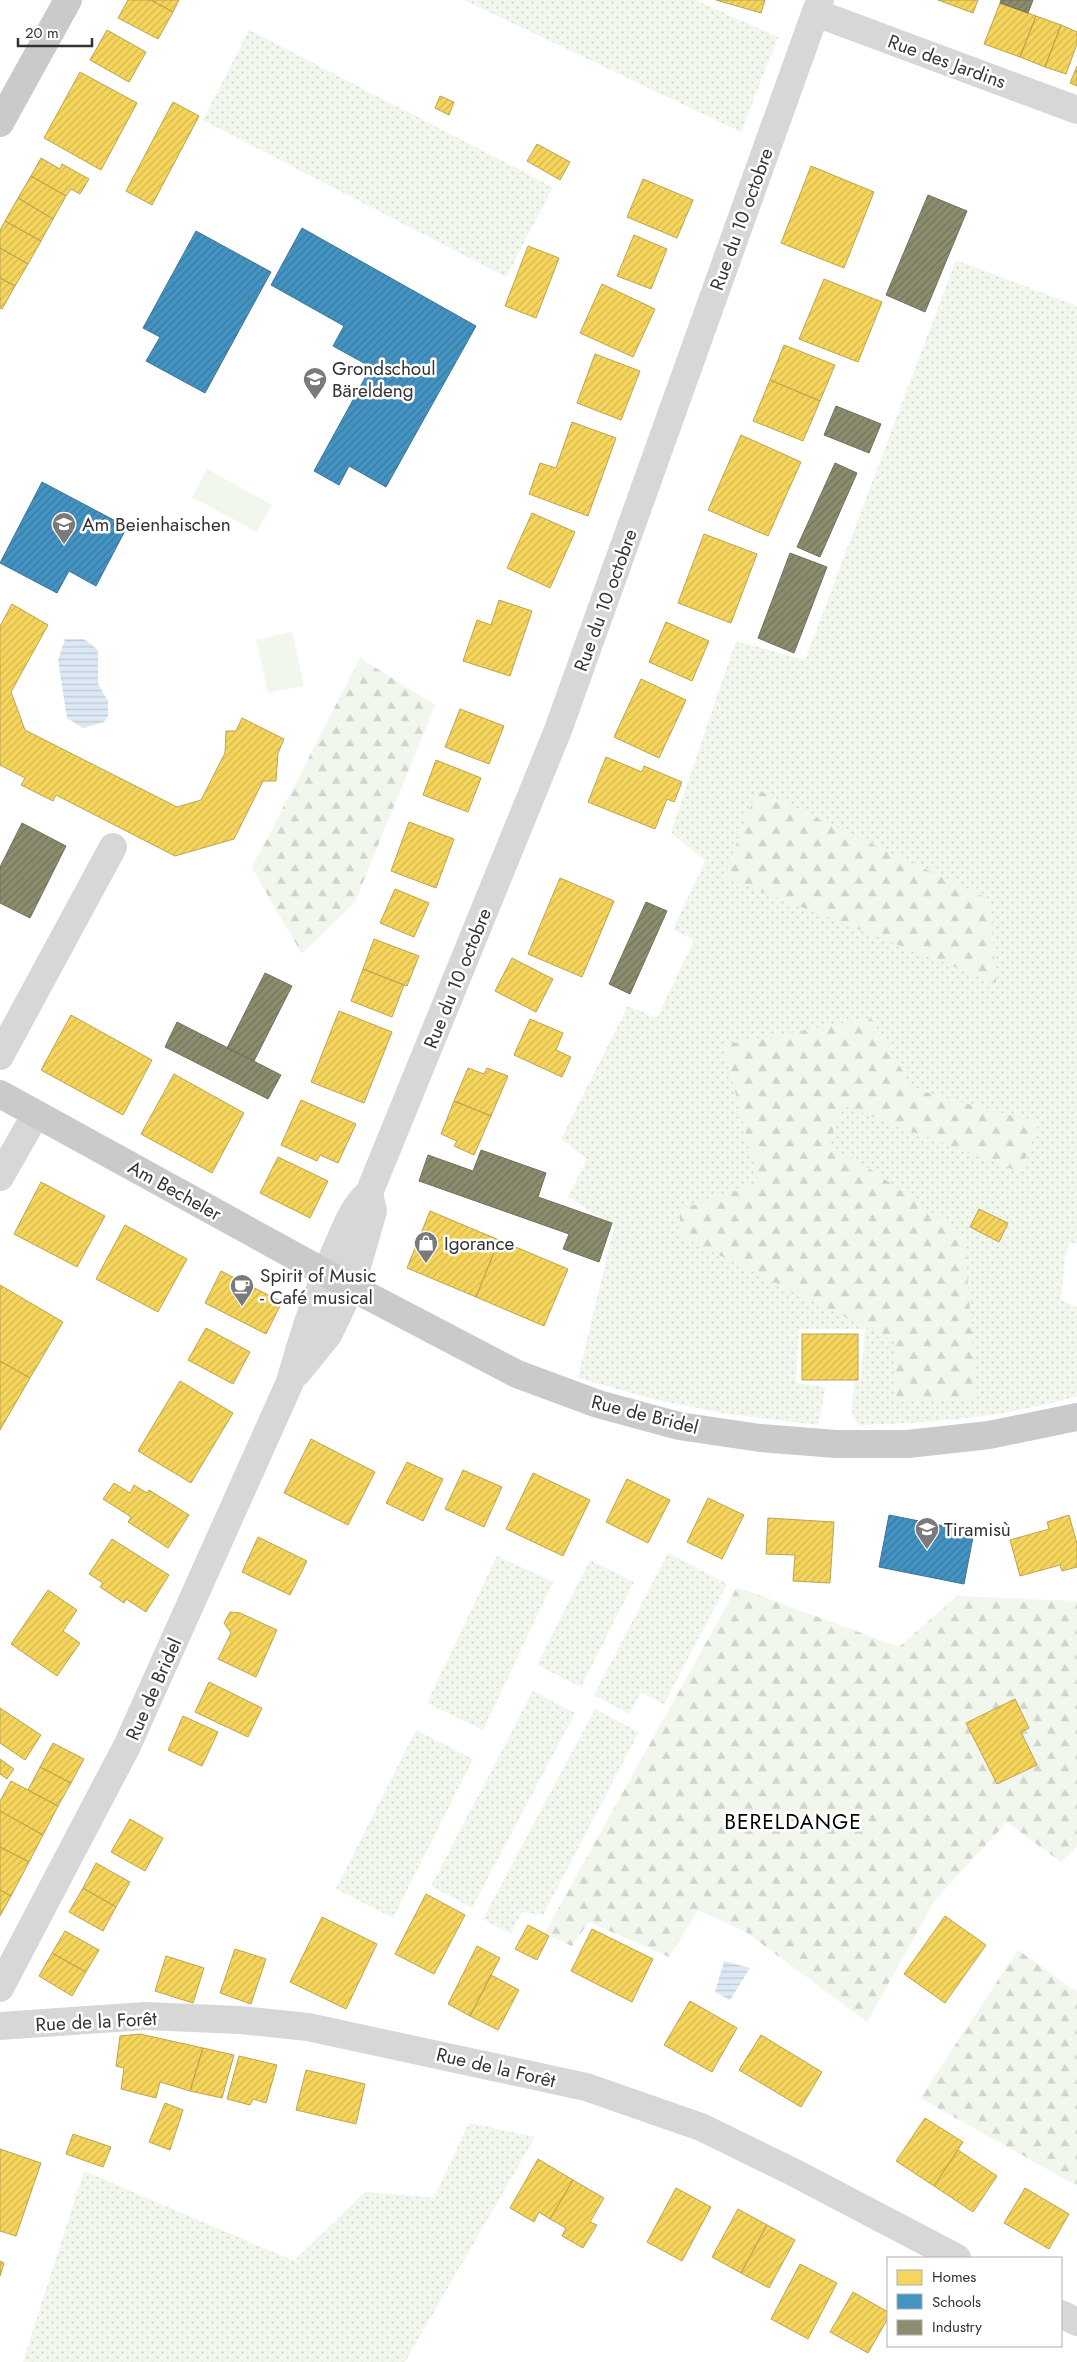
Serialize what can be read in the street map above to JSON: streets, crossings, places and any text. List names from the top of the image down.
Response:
{
  "streets": {
    "main road": ["Am Becheler", "Rue de Bridel"],
    "street": ["Rue des Jardins", "Rue du 10 octobre", "Rue de la Forêt"]
  },
  "crossings": [
    ["Rue des Jardins", "Rue du 10 octobre"],
    ["Rue du 10 octobre", "Am Becheler"],
    ["Rue du 10 octobre", "Rue de Bridel"],
    ["Am Becheler", "Rue de Bridel"]
  ],
  "districts": ["BERELDANGE"],
  "places": {
    "school or university": ["Grondschoul Bäreldeng", "Am Beienhaischen", "Tiramisù"],
    "shop": ["Igorance"],
    "cafe": ["Spirit of Music - Café musical"]
  },
  "legend": ["Homes", "Schools", "Industry"],
  "scale_bar": "20 m"
}
